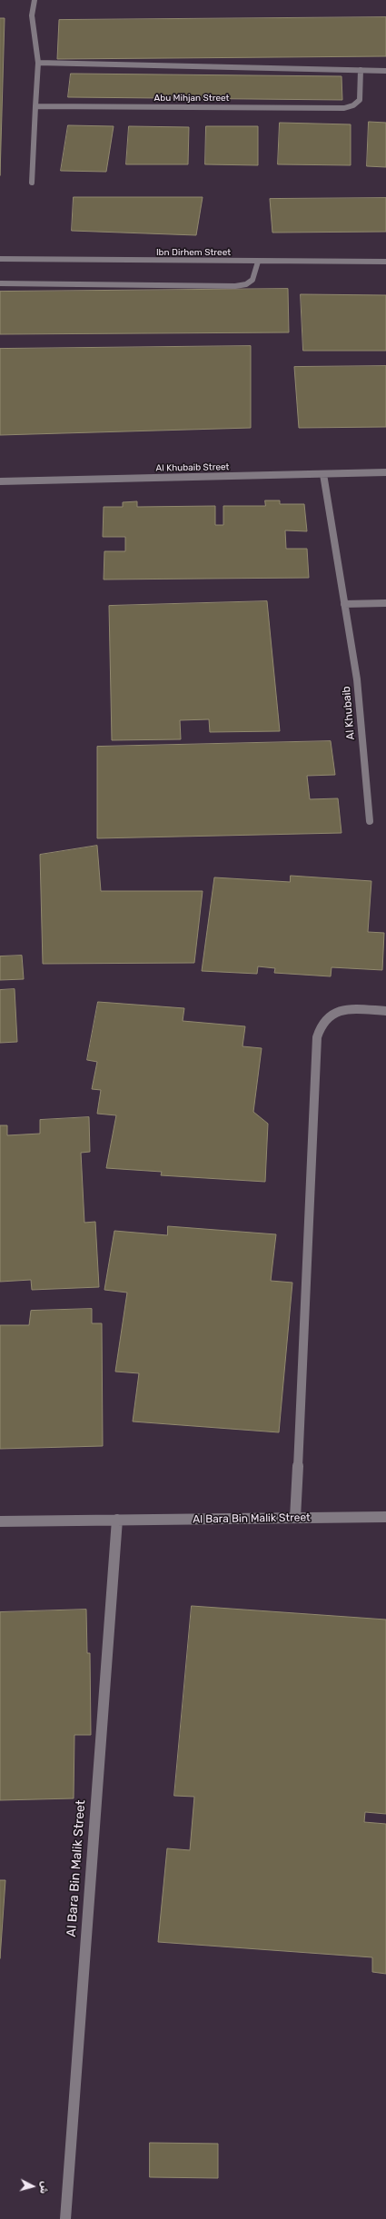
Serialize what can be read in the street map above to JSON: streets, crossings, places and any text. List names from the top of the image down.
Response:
{
  "streets": {
    "street": [
      "Abu Mihjan Street",
      "Ibn Dirhem Street",
      "Al Khubaib Street",
      "Al Khubaib",
      "Al Bara Bin Malik Street"
    ]
  },
  "crossings": [
    ["Al Khubaib Street", "Al Khubaib"]
  ],
  "north": "right"
}
